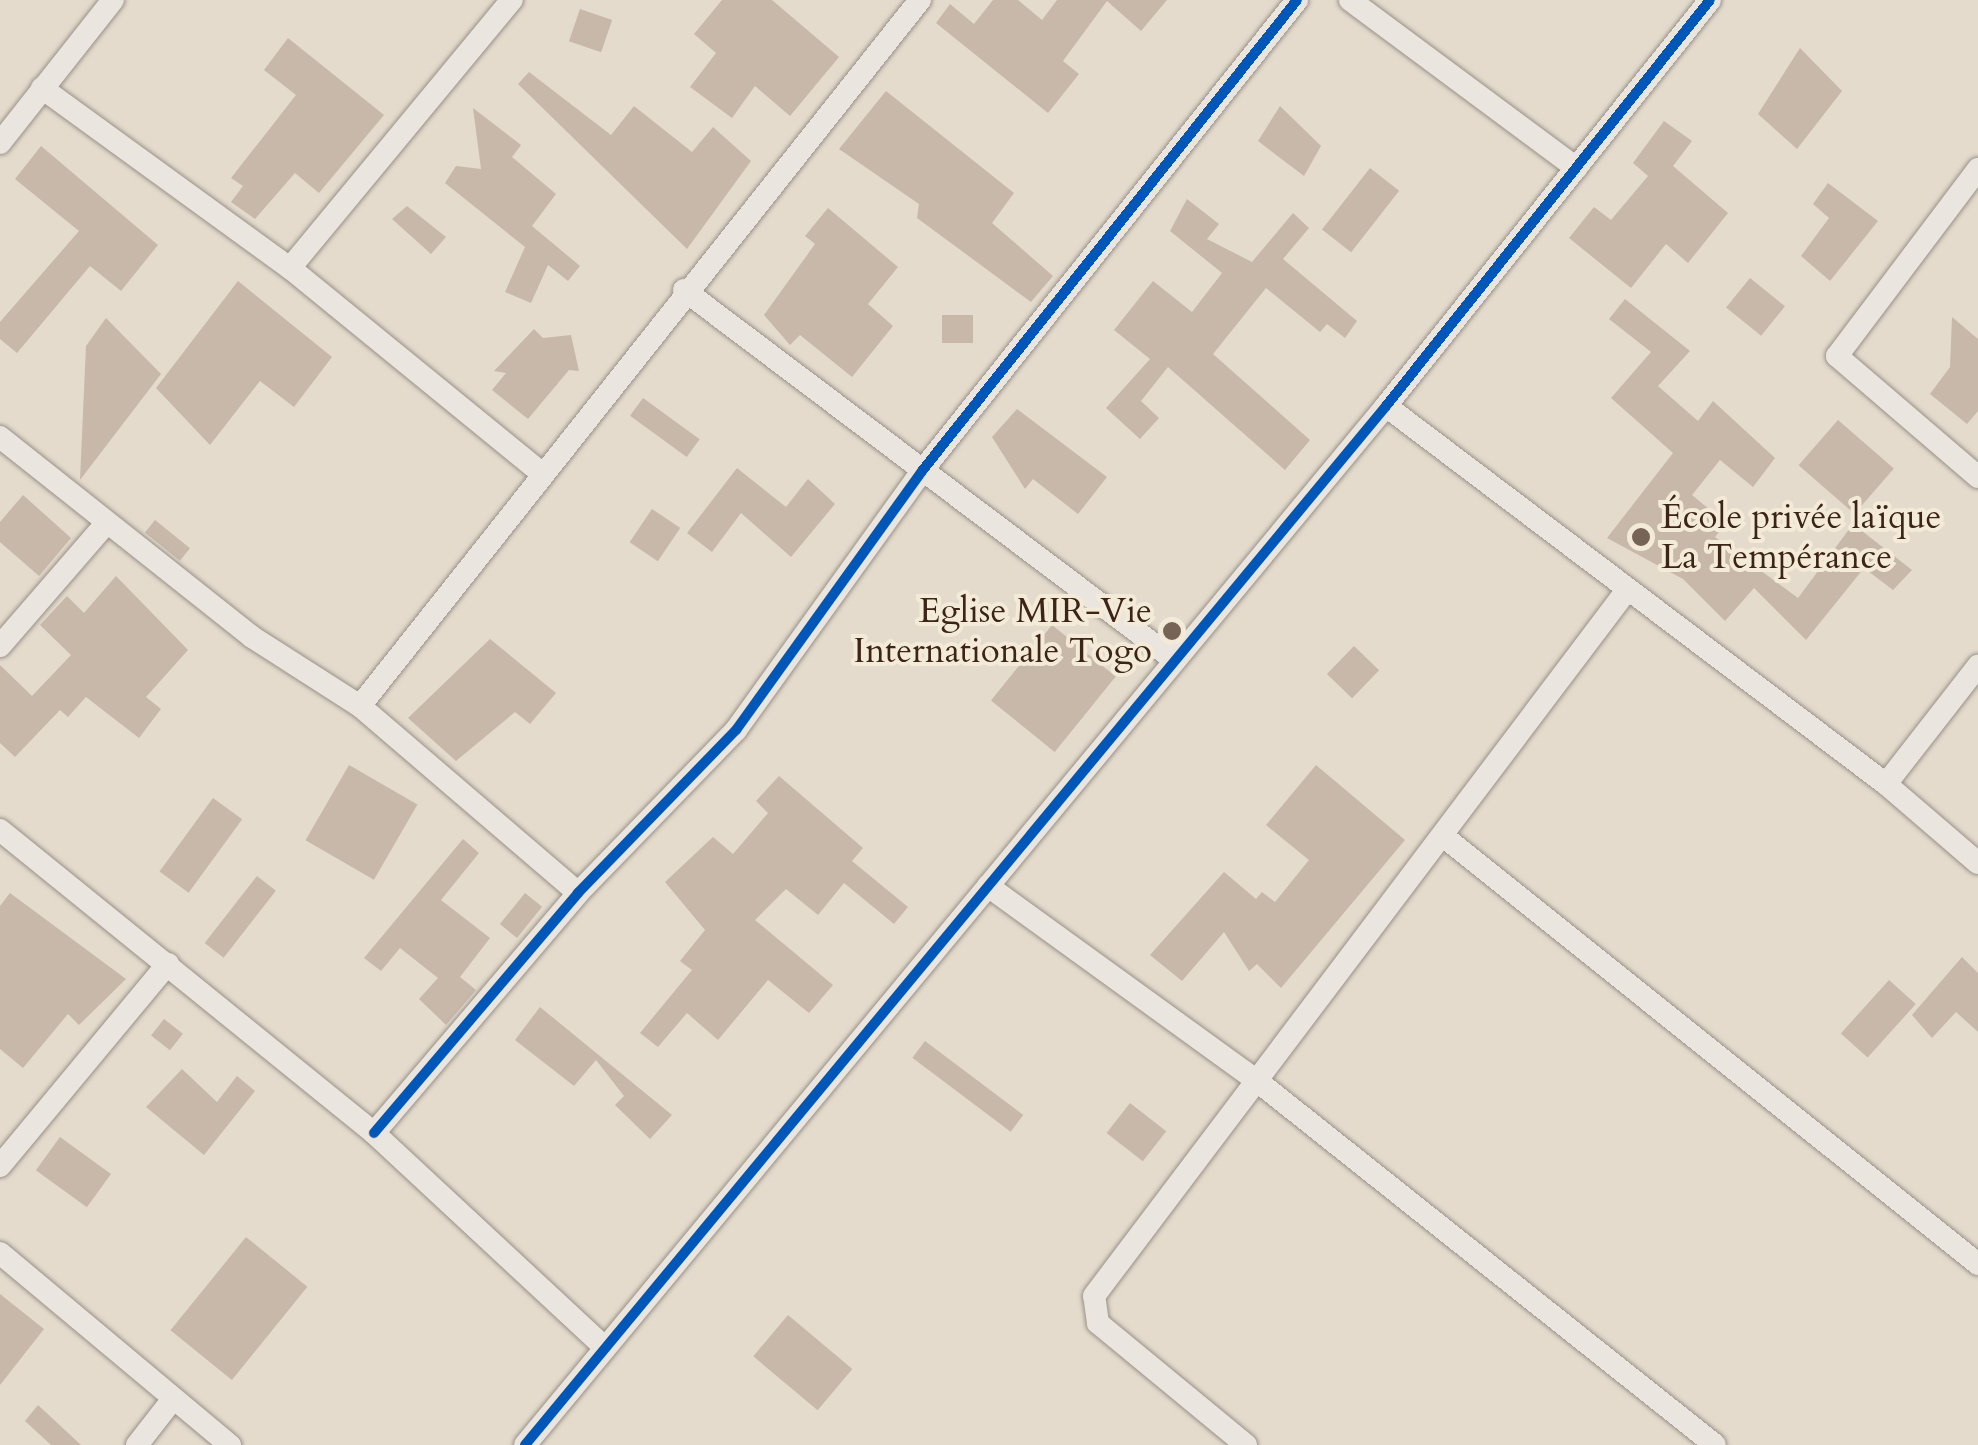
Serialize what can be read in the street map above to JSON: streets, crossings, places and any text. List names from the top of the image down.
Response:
{
  "places": ["École privée laïque La Tempérance", "Eglise MIR-Vie Internationale Togo"]
}
